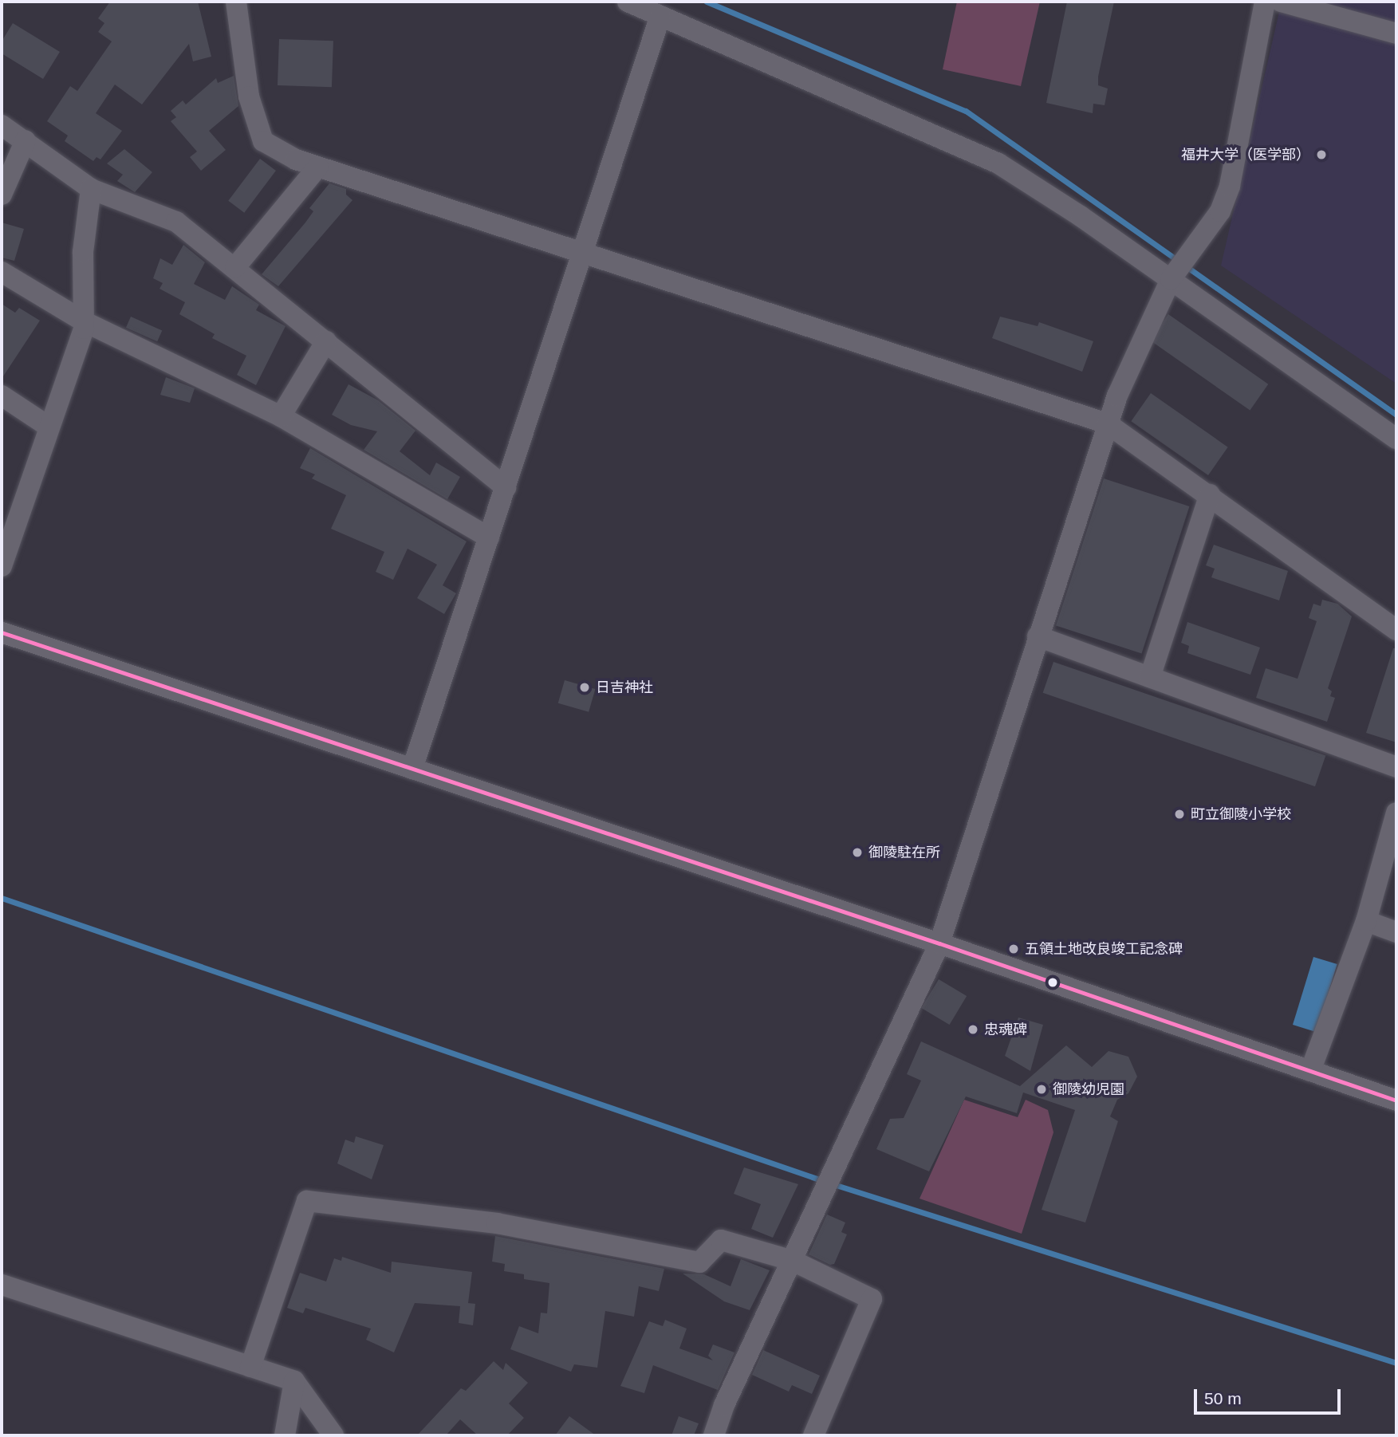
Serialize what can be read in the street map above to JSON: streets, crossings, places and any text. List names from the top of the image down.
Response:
{
  "places": [
    "福井大学（医学部）",
    "日吉神社",
    "町立御陵小学校",
    "御陵駐在所",
    "五領土地改良竣工記念碑",
    "忠魂碑",
    "御陵幼児園"
  ],
  "scale_bar": "50 m"
}
